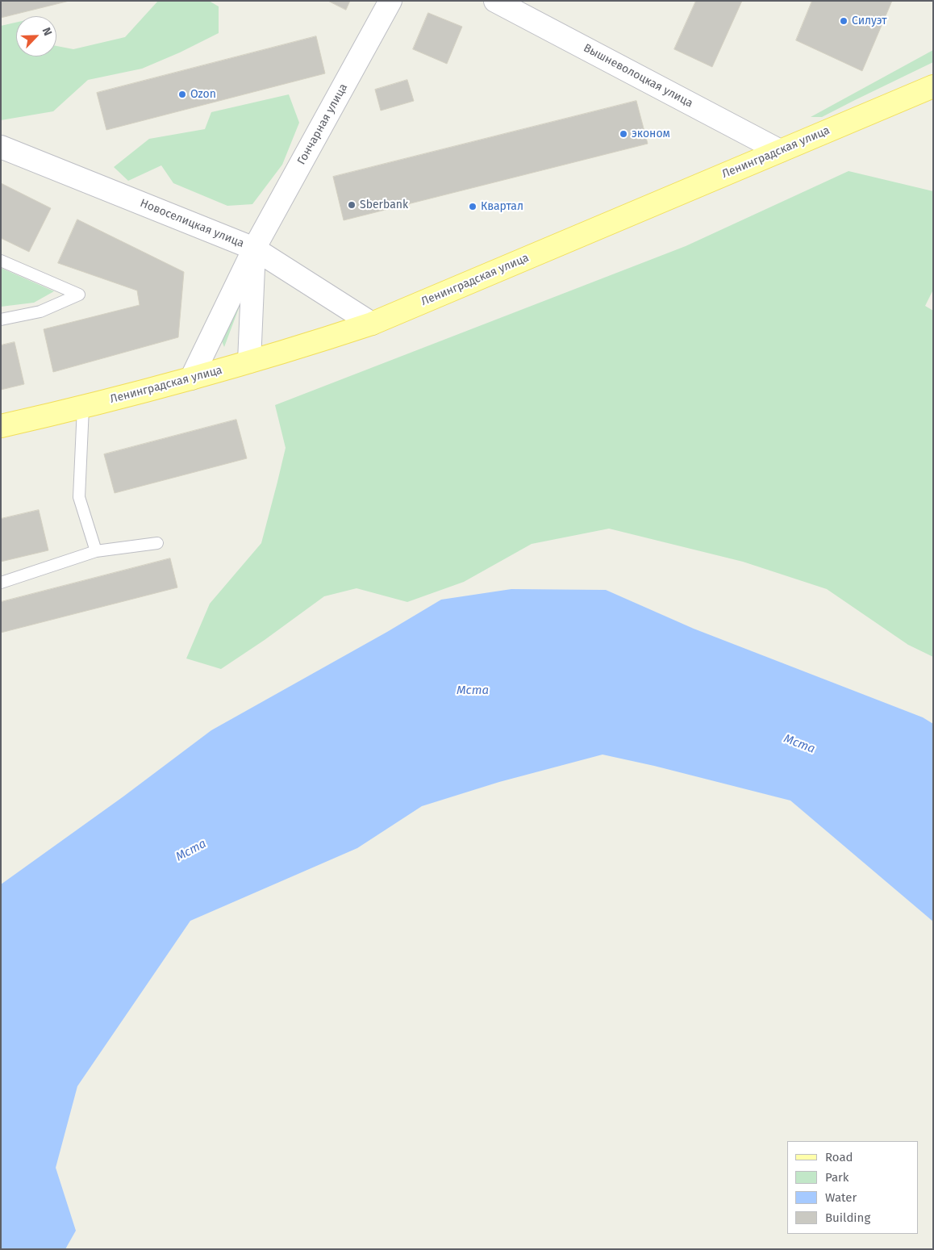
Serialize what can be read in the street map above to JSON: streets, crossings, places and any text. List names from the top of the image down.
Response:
{
  "streets": {
    "main road": ["Ленинградская улица"],
    "street": ["Вышневолоцкая улица", "Гончарная улица", "Новоселицкая улица"]
  },
  "crossings": [
    ["Вышневолоцкая улица", "Ленинградская улица"],
    ["Гончарная улица", "Ленинградская улица"],
    ["Гончарная улица", "Новоселицкая улица"],
    ["Ленинградская улица", "Новоселицкая улица"]
  ],
  "water": ["Мста"],
  "places": [
    "Силуэт",
    "Ozon",
    "эконом",
    "Sberbank",
    "Квартал"
  ],
  "legend": [
    "Road",
    "Park",
    "Water",
    "Building"
  ],
  "north": "top right"
}
